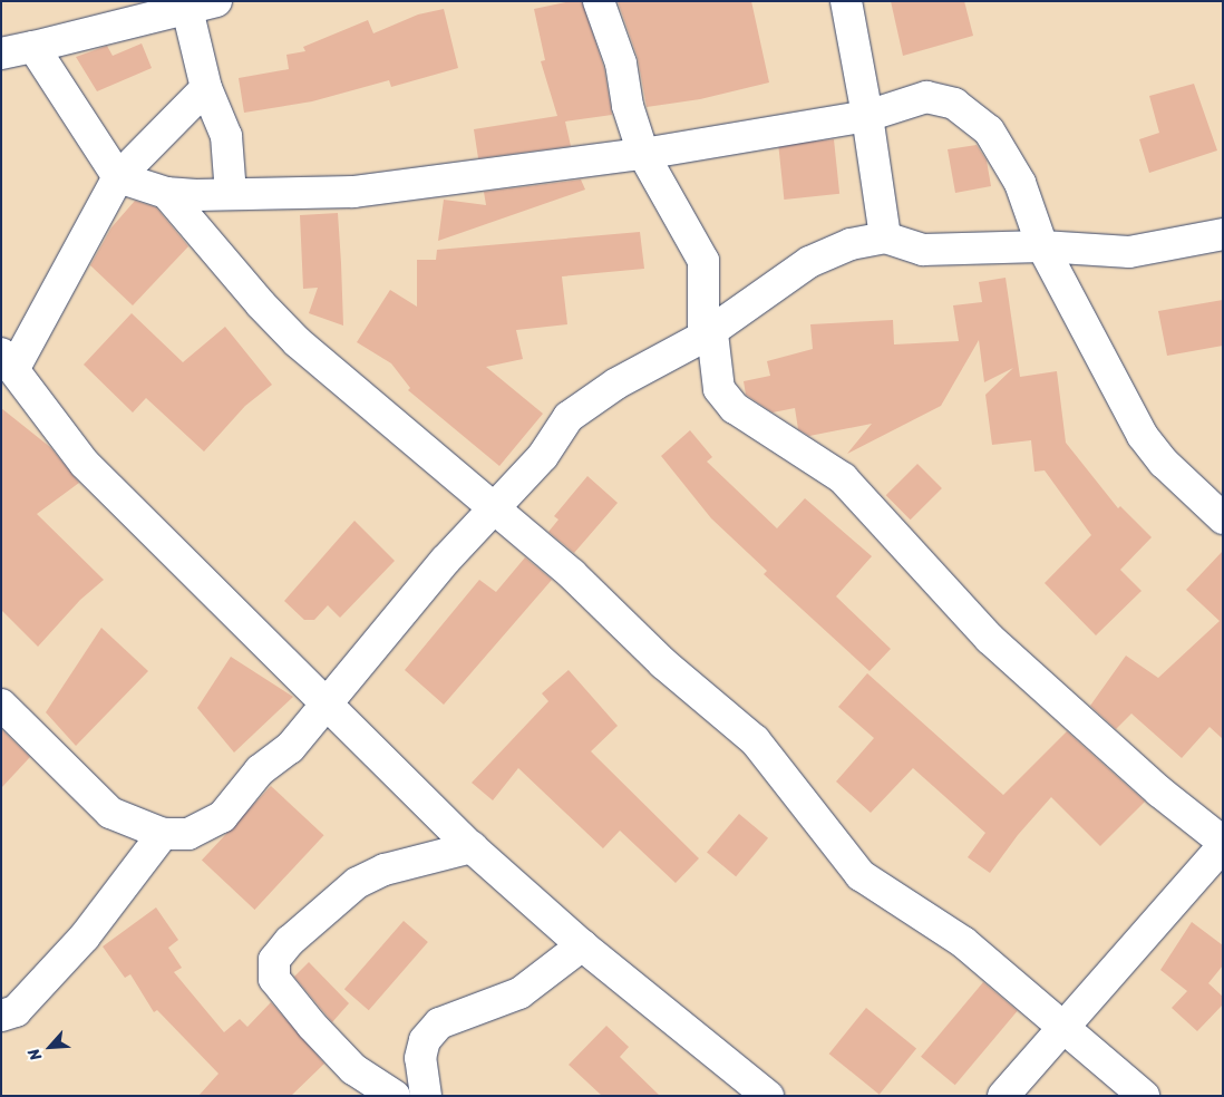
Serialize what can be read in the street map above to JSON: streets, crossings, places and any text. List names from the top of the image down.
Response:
{
  "north": "bottom left"
}
